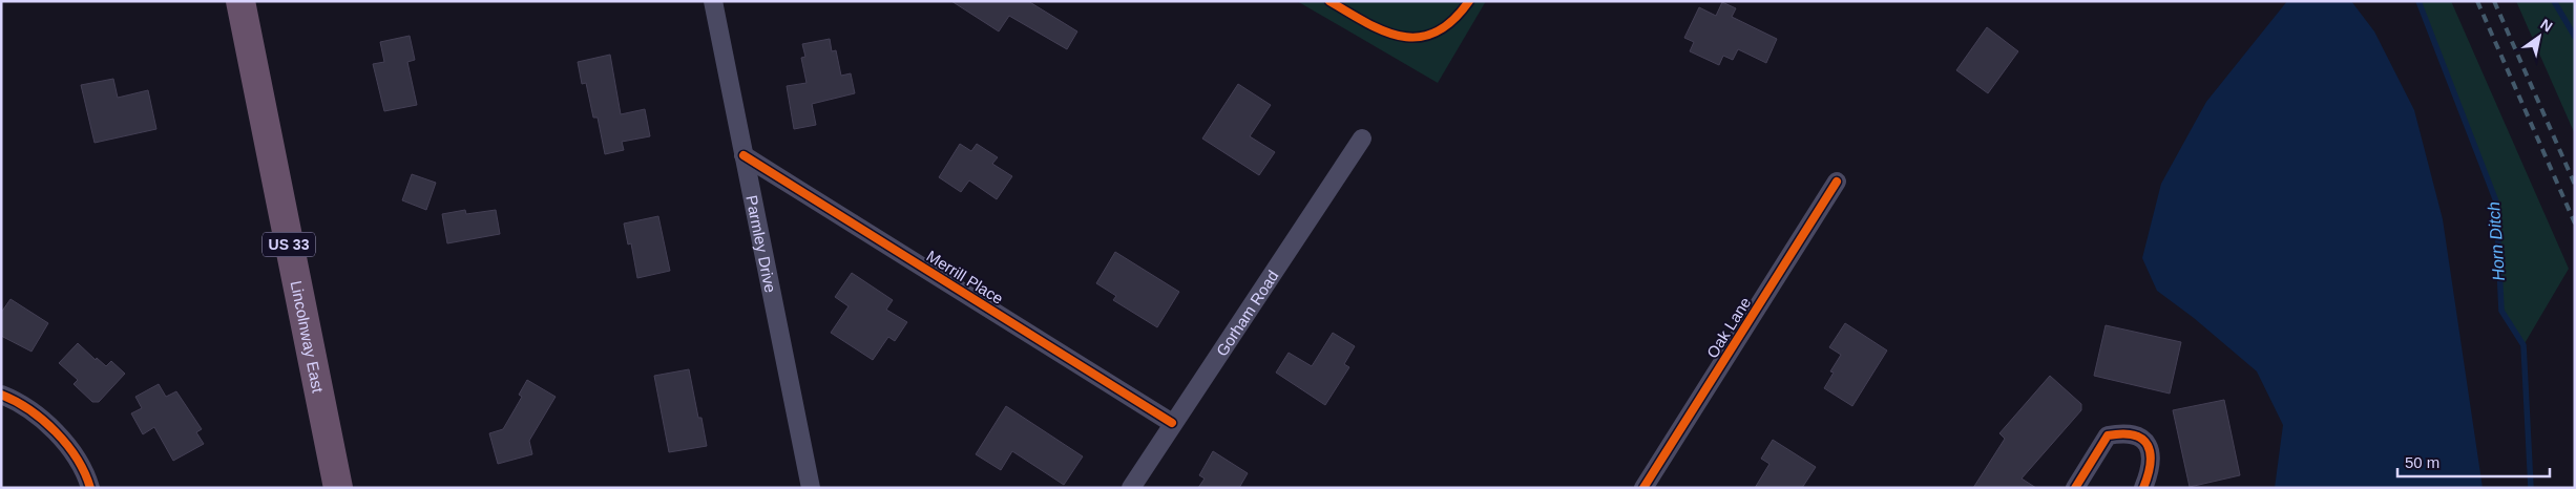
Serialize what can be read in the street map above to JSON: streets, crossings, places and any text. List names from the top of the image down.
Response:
{
  "streets": {
    "highway": ["US 33", "Lincolnway East"],
    "street": [
      "Parmley Drive",
      "Merrill Place",
      "Gorham Road",
      "Oak Lane"
    ]
  },
  "crossings": [
    ["Parmley Drive", "Merrill Place"],
    ["Merrill Place", "Gorham Road"]
  ],
  "water": ["Horn Ditch"],
  "scale_bar": "50 m",
  "north": "top right"
}
